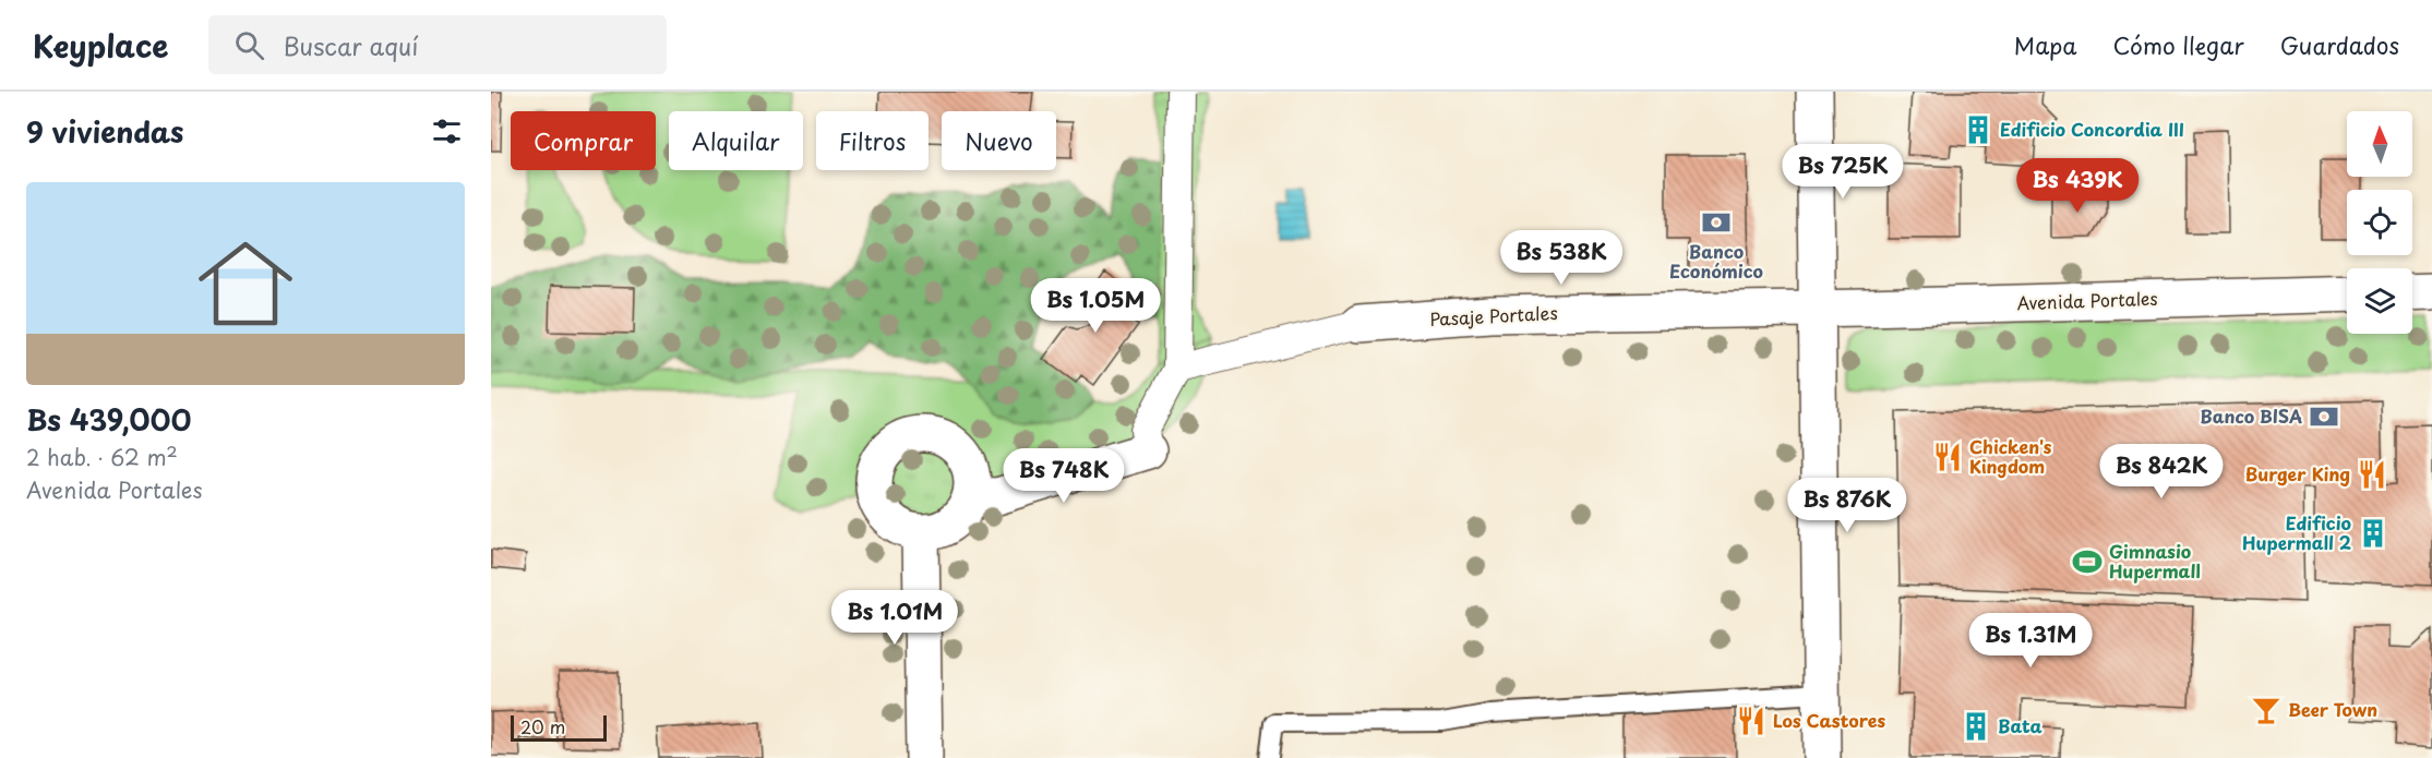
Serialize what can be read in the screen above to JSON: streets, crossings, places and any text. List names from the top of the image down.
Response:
{
  "streets": {
    "street": ["Avenida Portales", "Pasaje Portales"]
  },
  "crossings": [
    ["Avenida Portales", "Pasaje Portales"]
  ],
  "places": {
    "building": ["Edificio Concordia III", "Edificio Hupermall 2", "Bata"],
    "bank": ["Banco Económico", "Banco BISA"],
    "restaurant": ["Chicken's Kingdom", "Burger King", "Los Castores"],
    "sports": ["Gimnasio Hupermall"],
    "bar": ["Beer Town"]
  },
  "scale_bar": "20 m",
  "north": "top",
  "page": {
    "header": "Keyplace",
    "search": "Buscar aquí",
    "nav": ["Mapa", "Cómo llegar", "Guardados"],
    "heading": "9 viviendas",
    "chip": [
      "Comprar",
      "Alquilar",
      "Filtros",
      "Nuevo"
    ],
    "price": [
      "Bs 725K",
      "Bs 439K",
      "Bs 538K",
      "Bs 1.05M",
      "Bs 842K",
      "Bs 748K",
      "Bs 876K",
      "Bs 1.01M",
      "Bs 1.31M"
    ],
    "list": [
      {
        "name": "Bs 439,000",
        "note": "2 hab. · 62 m² · Avenida Portales"
      }
    ],
    "scale": "20 m"
  }
}
